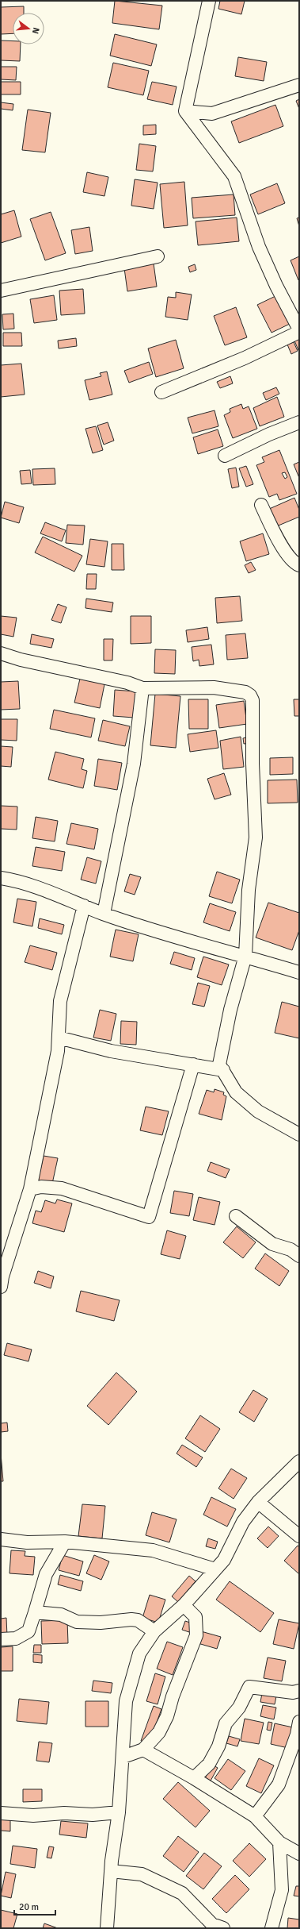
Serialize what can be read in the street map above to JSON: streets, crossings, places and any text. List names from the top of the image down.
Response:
{
  "scale_bar": "20 m",
  "north": "right"
}
